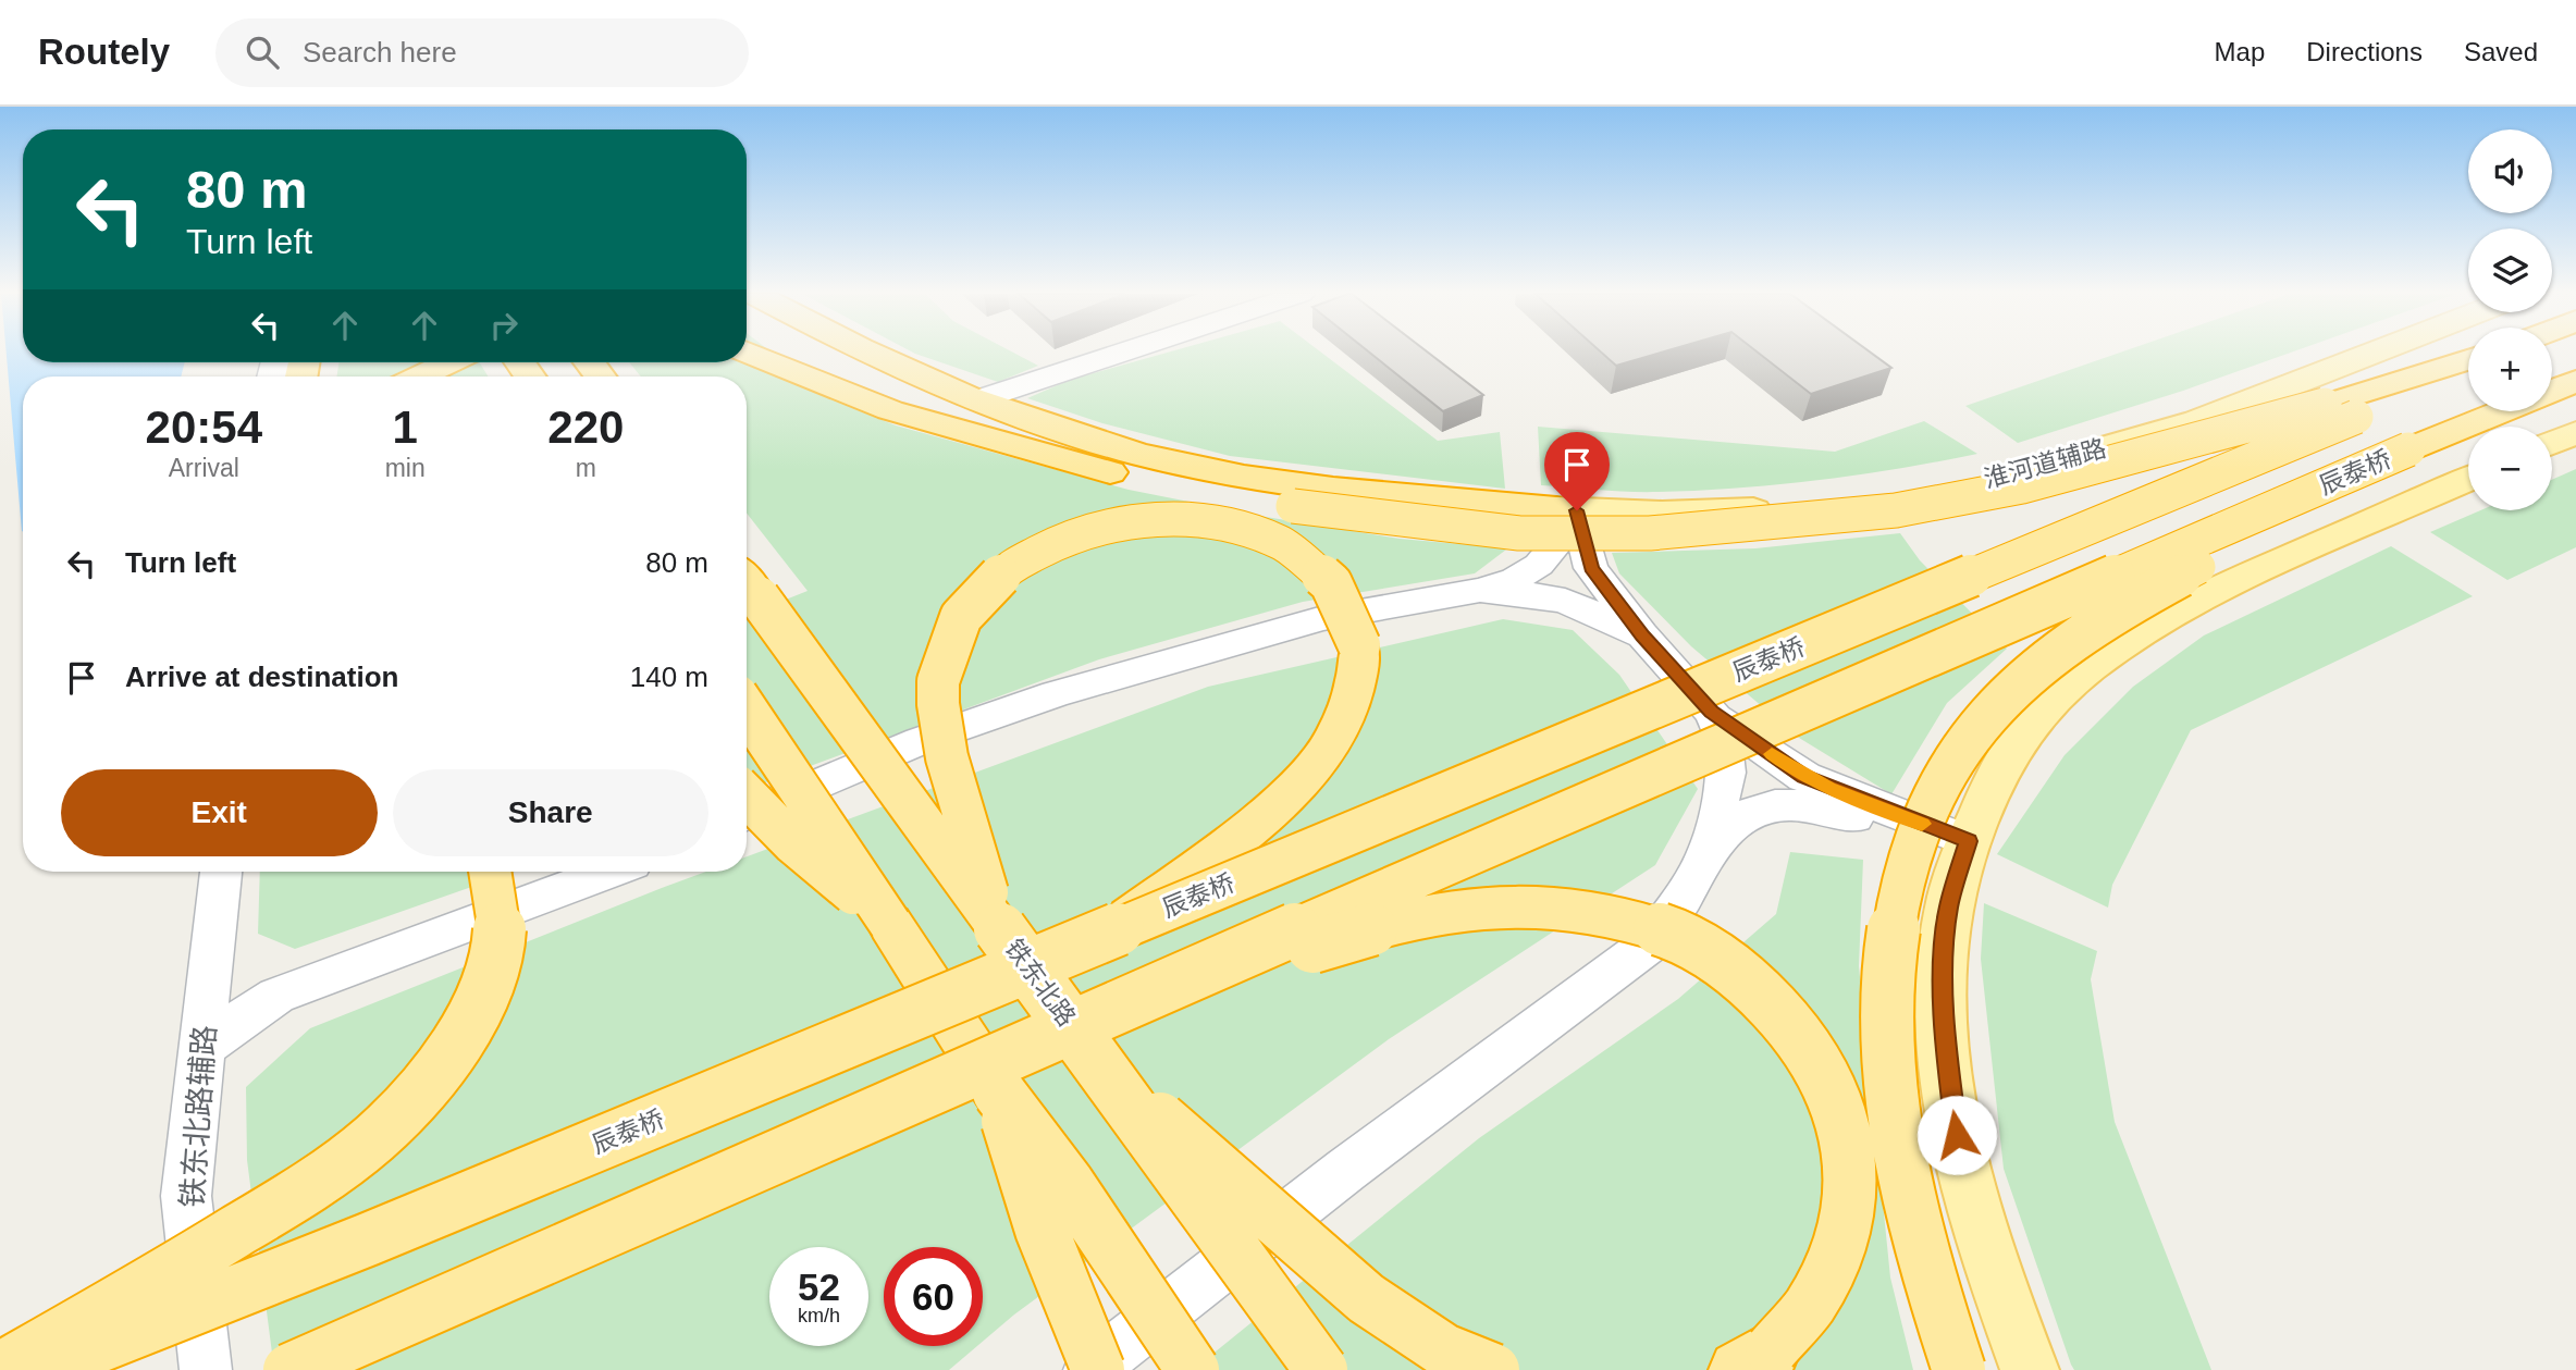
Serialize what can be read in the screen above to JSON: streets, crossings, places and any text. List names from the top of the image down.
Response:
{
  "streets": {
    "highway": ["辰泰桥", "铁东北路"],
    "main road": ["淮河道辅路"],
    "street": ["铁东北路辅路"]
  },
  "page": {
    "header": "Routely",
    "search": "Search here",
    "nav": ["Map", "Directions", "Saved"],
    "map_buttons": ["+", "−"],
    "turn": ["80 m", "Turn left"],
    "eta": [
      "20:54",
      "Arrival",
      "1",
      "min",
      "220",
      "m"
    ],
    "list": [
      {
        "name": "Turn left",
        "value": "80 m"
      },
      {
        "name": "Arrive at destination",
        "value": "140 m"
      }
    ],
    "buttons": ["Exit", "Share"],
    "speed": "52 km/h",
    "limit": "60"
  }
}
